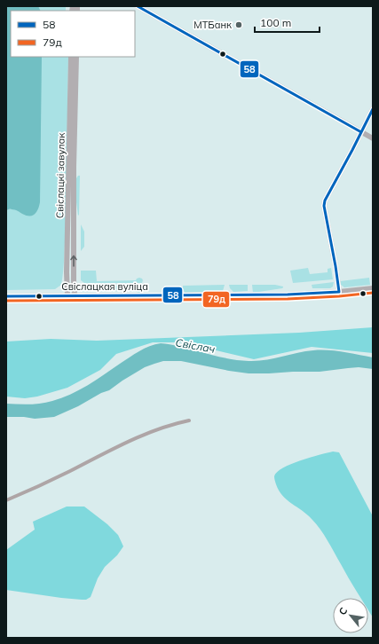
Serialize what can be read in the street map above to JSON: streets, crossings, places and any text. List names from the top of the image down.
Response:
{
  "streets": {
    "street": ["Свіслацкі завулак", "Свіслацкая вуліца"]
  },
  "crossings": [
    ["Свіслацкі завулак", "Свіслацкая вуліца"]
  ],
  "water": ["Свіслач"],
  "places": ["МТБанк"],
  "lines": ["transit line 58", "transit line 79д"],
  "legend": ["58", "79д"],
  "scale_bar": "100 m",
  "north": "top left"
}
